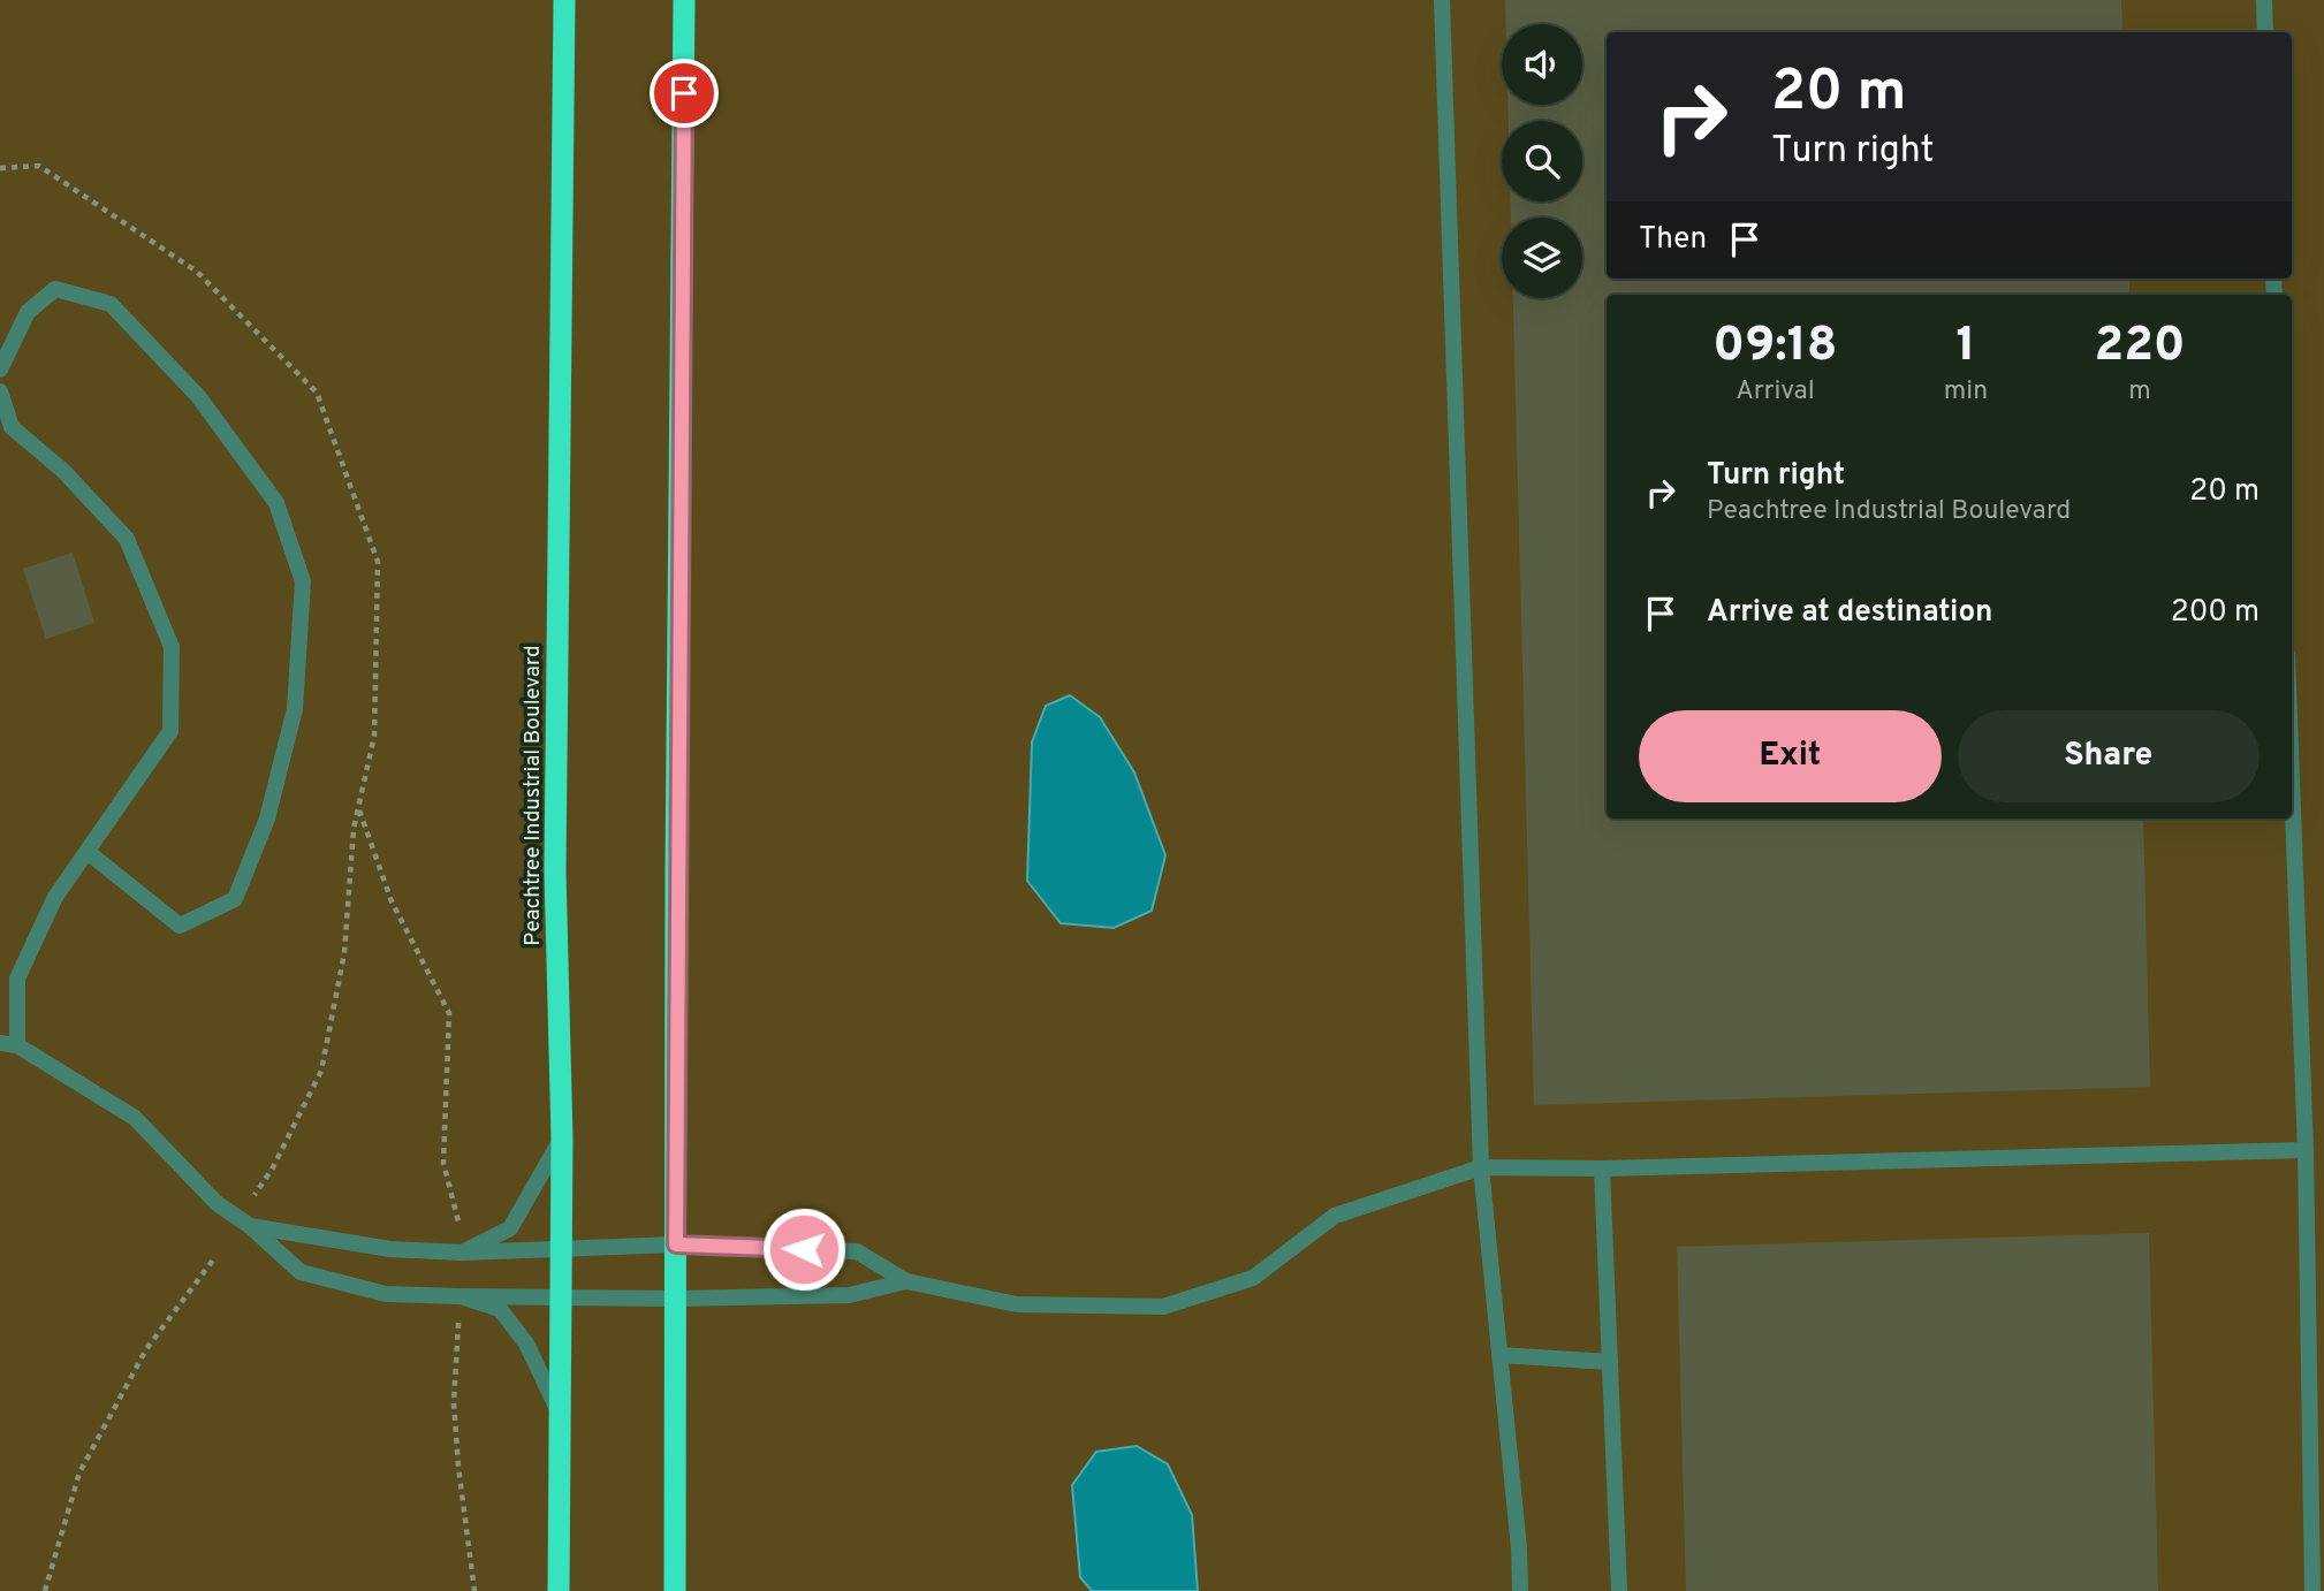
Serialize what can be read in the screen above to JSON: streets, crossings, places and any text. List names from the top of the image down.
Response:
{
  "streets": {
    "highway": ["Peachtree Industrial Boulevard"]
  },
  "page": {
    "turn": ["20 m", "Turn right"],
    "then": "Then",
    "eta": [
      "09:18",
      "Arrival",
      "1",
      "min",
      "220",
      "m"
    ],
    "list": [
      {
        "name": "Turn right",
        "note": "Peachtree Industrial Boulevard",
        "value": "20 m"
      },
      {
        "name": "Arrive at destination",
        "value": "200 m"
      }
    ],
    "buttons": ["Exit", "Share"]
  }
}
